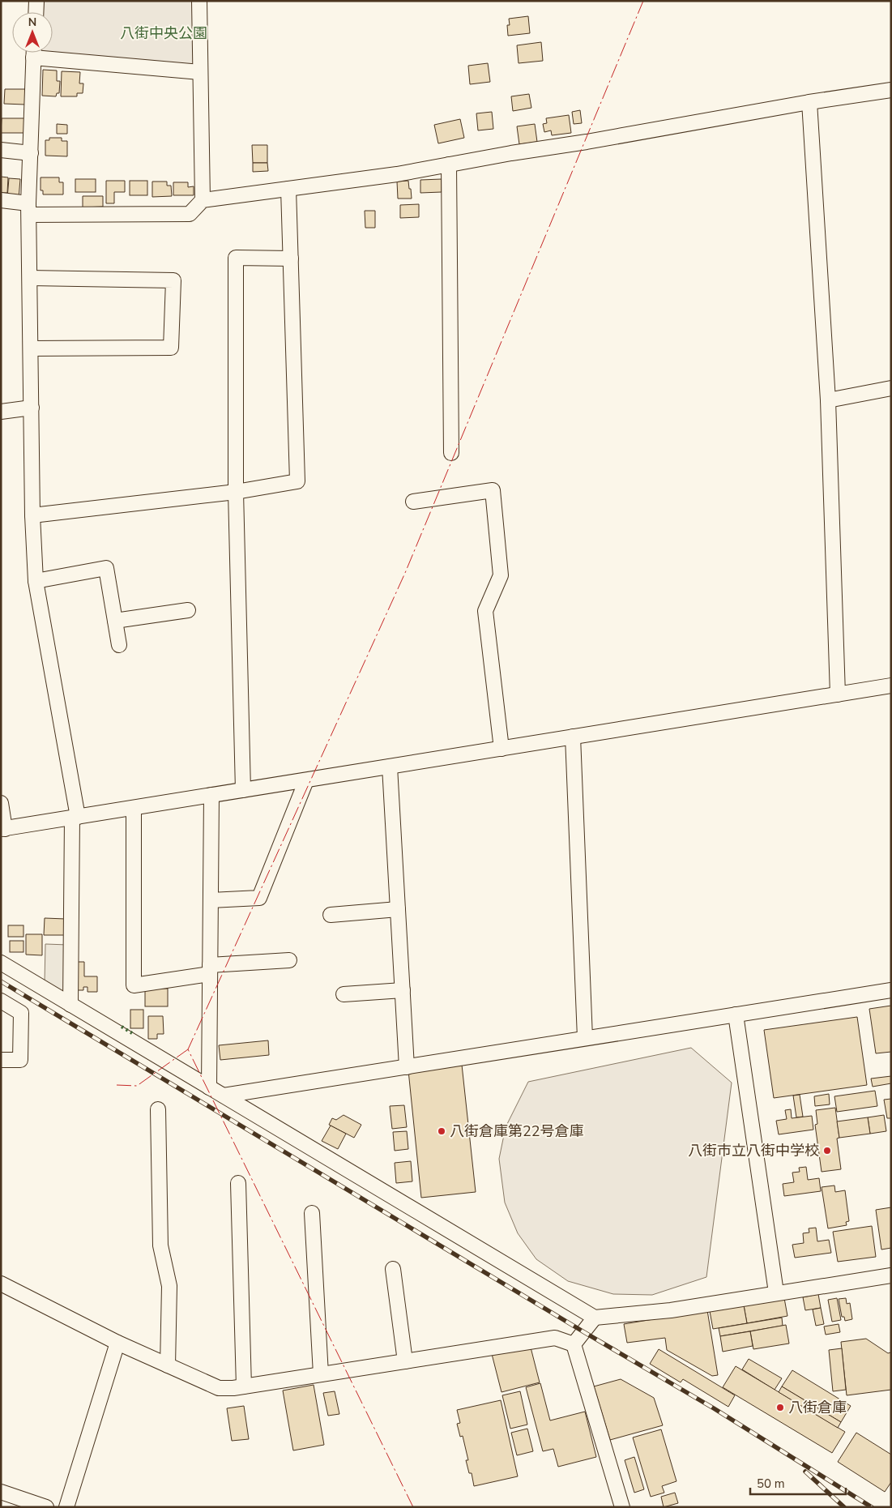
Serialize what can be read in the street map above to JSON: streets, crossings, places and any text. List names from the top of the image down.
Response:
{
  "parks": ["八街中央公園"],
  "places": ["八街倉庫第22号倉庫", "八街市立八街中学校", "八街倉庫"],
  "scale_bar": "50 m",
  "north": "top"
}
